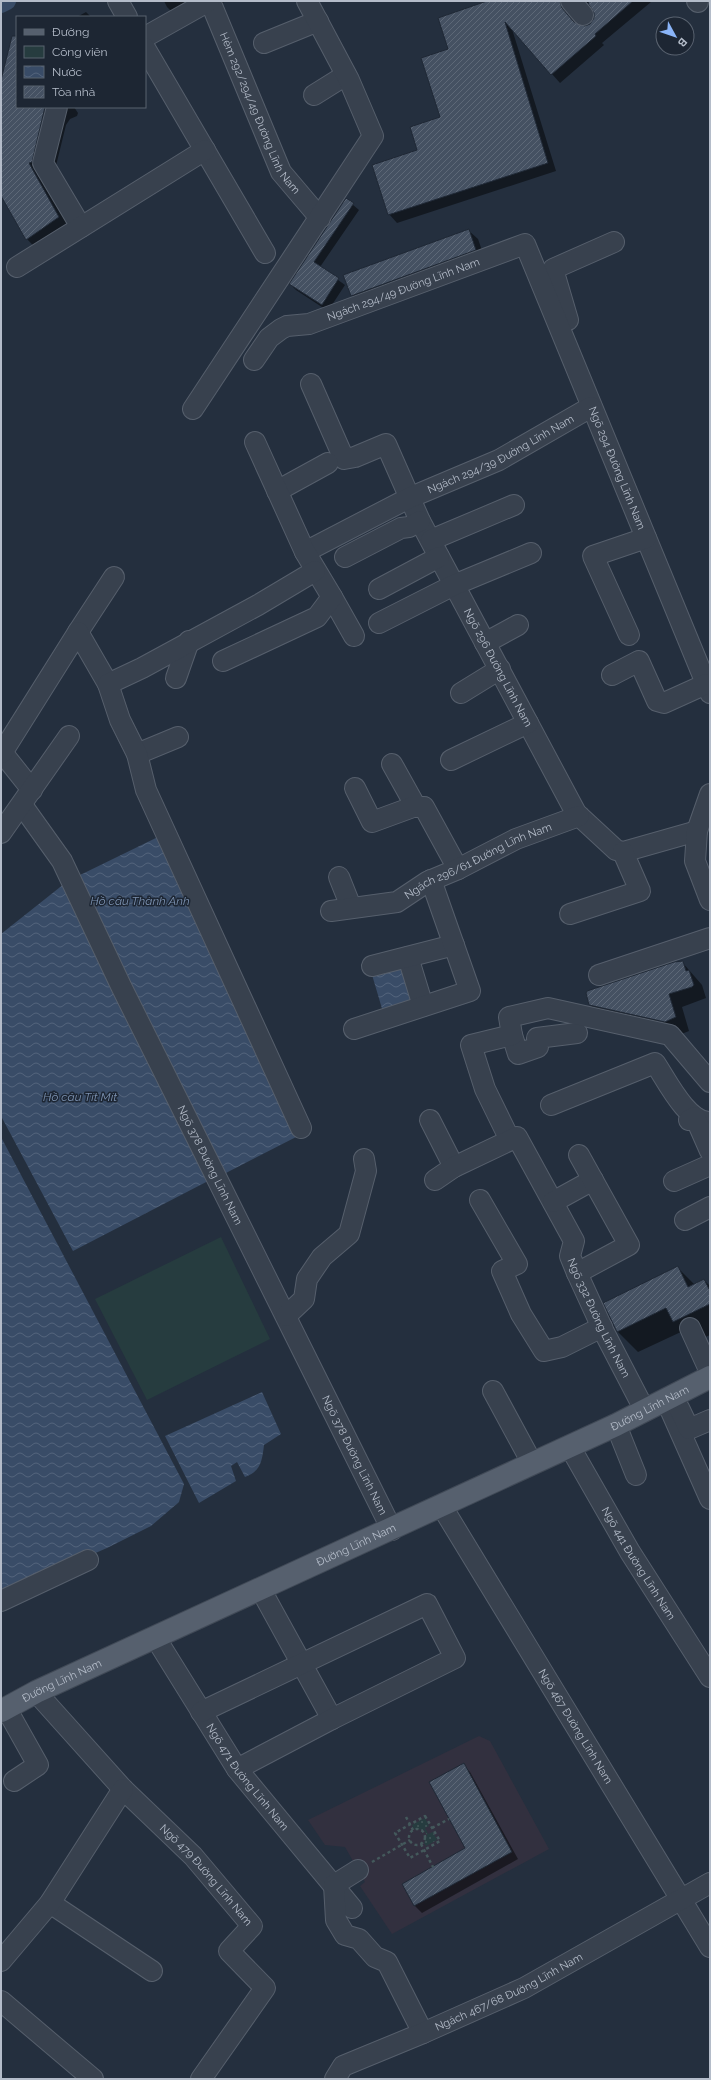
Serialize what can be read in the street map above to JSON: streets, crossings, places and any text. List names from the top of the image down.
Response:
{
  "streets": {
    "main road": ["Đường Lĩnh Nam"],
    "street": [
      "Hẻm 292/294/49 Đường Lĩnh Nam",
      "Ngách 294/49 Đường Lĩnh Nam",
      "Ngách 294/39 Đường Lĩnh Nam",
      "Ngõ 294 Đường Lĩnh Nam",
      "Ngõ 296 Đường Lĩnh Nam",
      "Ngách 296/61 Đường Lĩnh Nam",
      "Ngõ 378 Đường Lĩnh Nam",
      "Ngõ 332 Đường Lĩnh Nam",
      "Ngõ 441 Đường Lĩnh Nam",
      "Ngõ 467 Đường Lĩnh Nam",
      "Ngõ 471 Đường Lĩnh Nam",
      "Ngõ 479 Đường Lĩnh Nam",
      "Ngách 467/68 Đường Lĩnh Nam"
    ]
  },
  "crossings": [
    ["Ngách 294/49 Đường Lĩnh Nam", "Ngõ 294 Đường Lĩnh Nam"],
    ["Ngách 294/39 Đường Lĩnh Nam", "Ngõ 294 Đường Lĩnh Nam"],
    ["Ngách 294/39 Đường Lĩnh Nam", "Ngõ 296 Đường Lĩnh Nam"],
    ["Ngõ 296 Đường Lĩnh Nam", "Ngách 296/61 Đường Lĩnh Nam"],
    ["Ngõ 378 Đường Lĩnh Nam", "Đường Lĩnh Nam"],
    ["Ngõ 332 Đường Lĩnh Nam", "Đường Lĩnh Nam"],
    ["Đường Lĩnh Nam", "Ngõ 441 Đường Lĩnh Nam"],
    ["Đường Lĩnh Nam", "Ngõ 467 Đường Lĩnh Nam"],
    ["Đường Lĩnh Nam", "Ngõ 471 Đường Lĩnh Nam"],
    ["Đường Lĩnh Nam", "Ngõ 479 Đường Lĩnh Nam"],
    ["Ngõ 467 Đường Lĩnh Nam", "Ngách 467/68 Đường Lĩnh Nam"]
  ],
  "water": ["Hồ câu Thành Anh", "Hồ câu Tít Mít"],
  "legend": [
    "Đường",
    "Công viên",
    "Nước",
    "Tòa nhà"
  ],
  "north": "bottom right"
}
